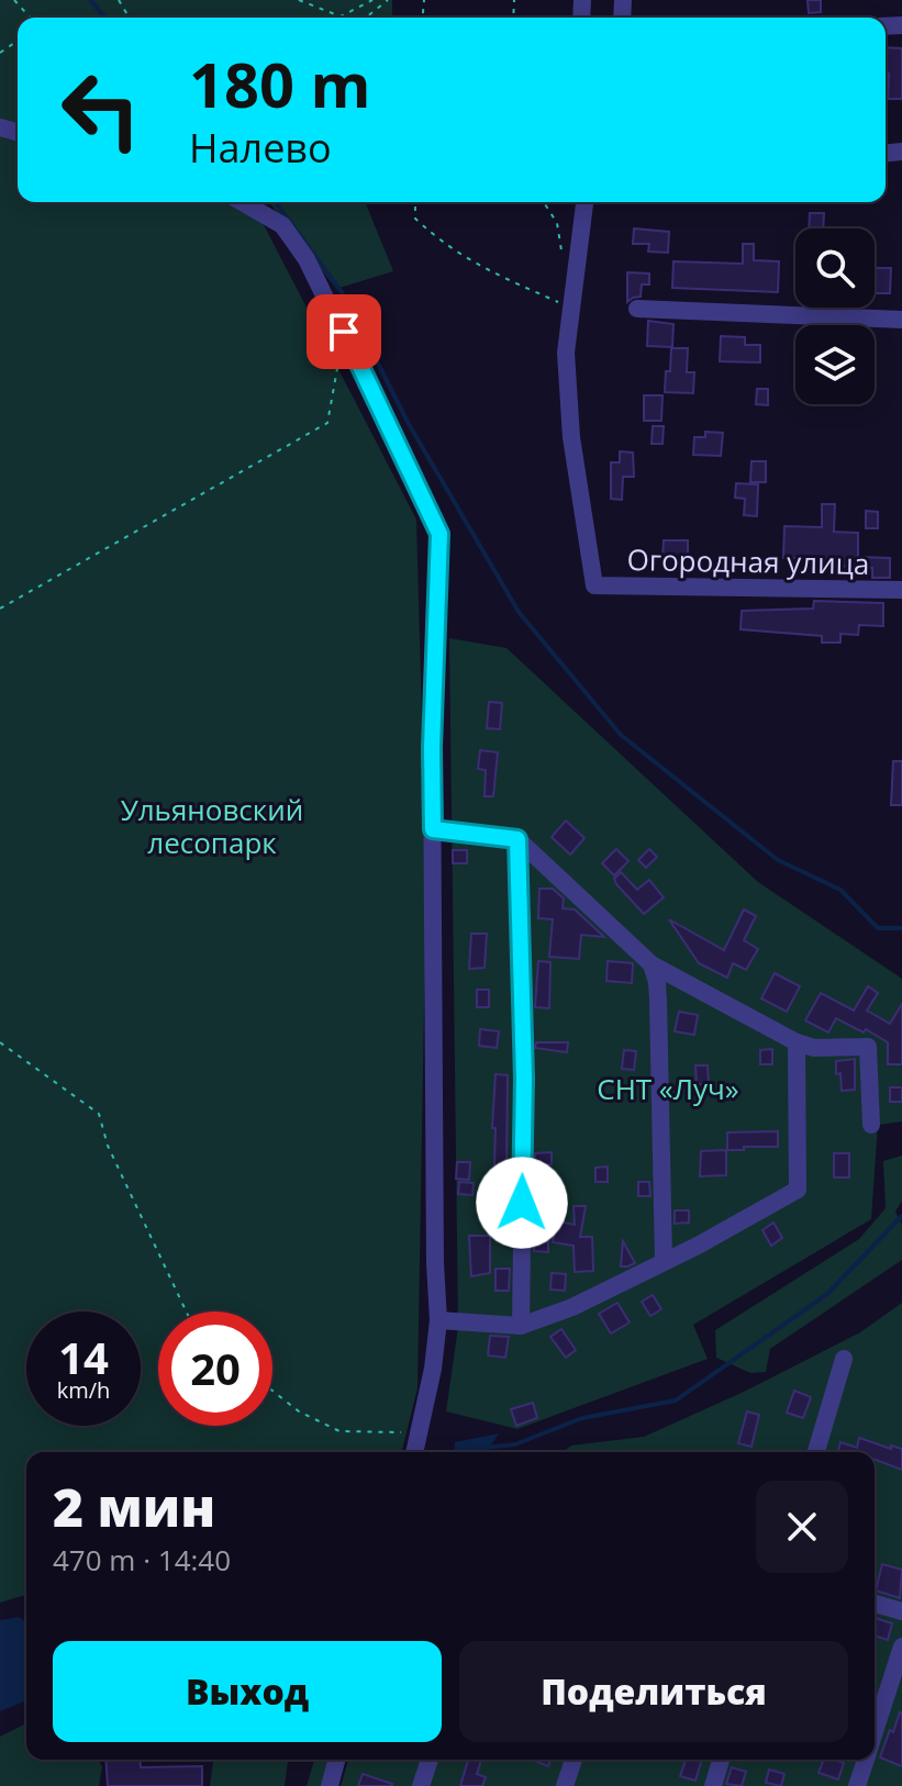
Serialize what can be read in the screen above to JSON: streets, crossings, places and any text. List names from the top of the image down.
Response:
{
  "streets": {
    "street": ["Огородная улица"]
  },
  "parks": ["Ульяновский лесопарк", "СНТ «Луч»"],
  "page": {
    "turn": ["180 m", "Налево"],
    "speed": "14 km/h",
    "limit": "20",
    "heading": ["2 мин", "470 m · 14:40"],
    "buttons": ["Выход", "Поделиться"]
  }
}
